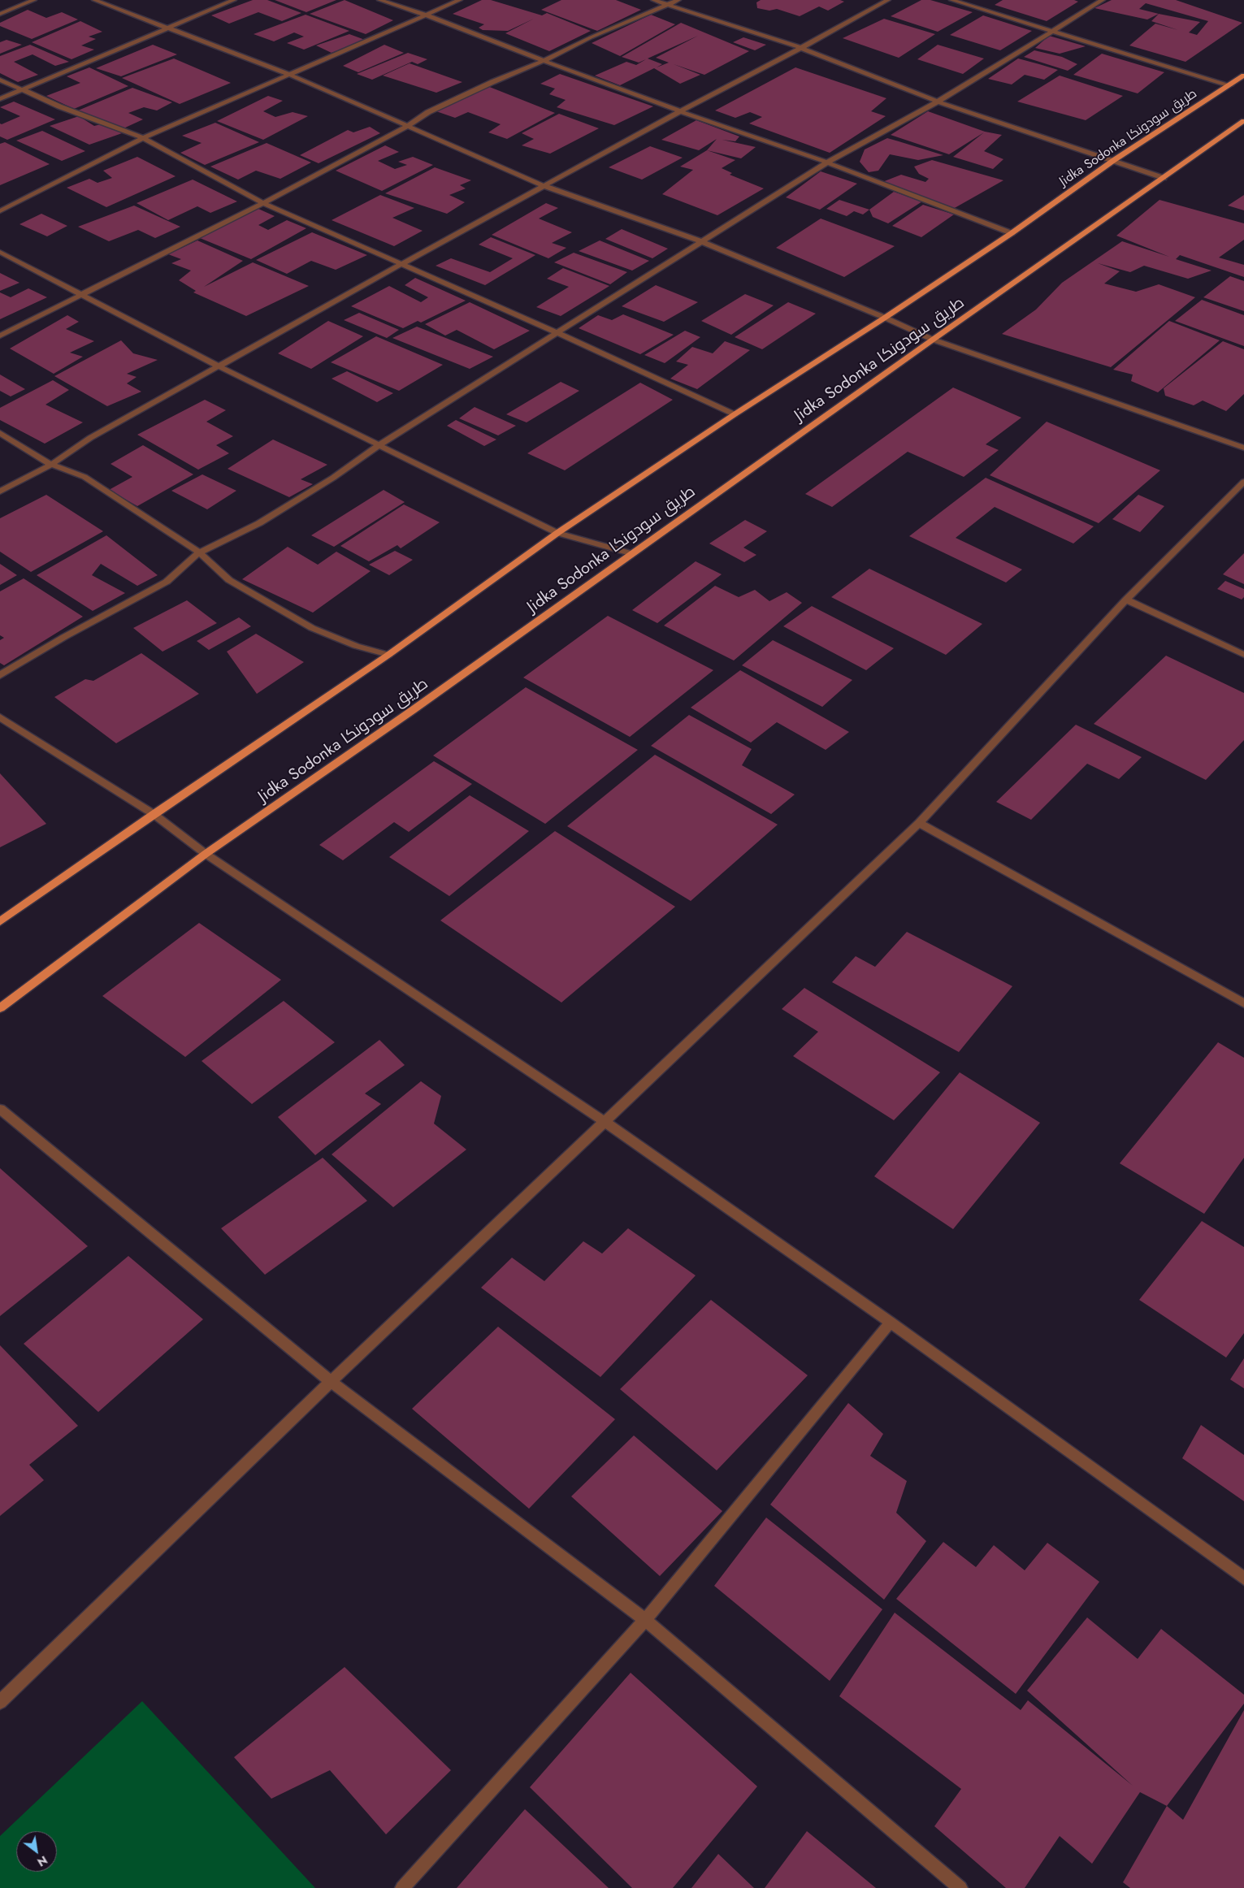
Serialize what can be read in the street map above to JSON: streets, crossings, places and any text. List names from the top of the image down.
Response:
{
  "streets": {
    "main road": ["Jidka Sodonka طريق سودونكا"]
  },
  "north": "bottom right"
}
